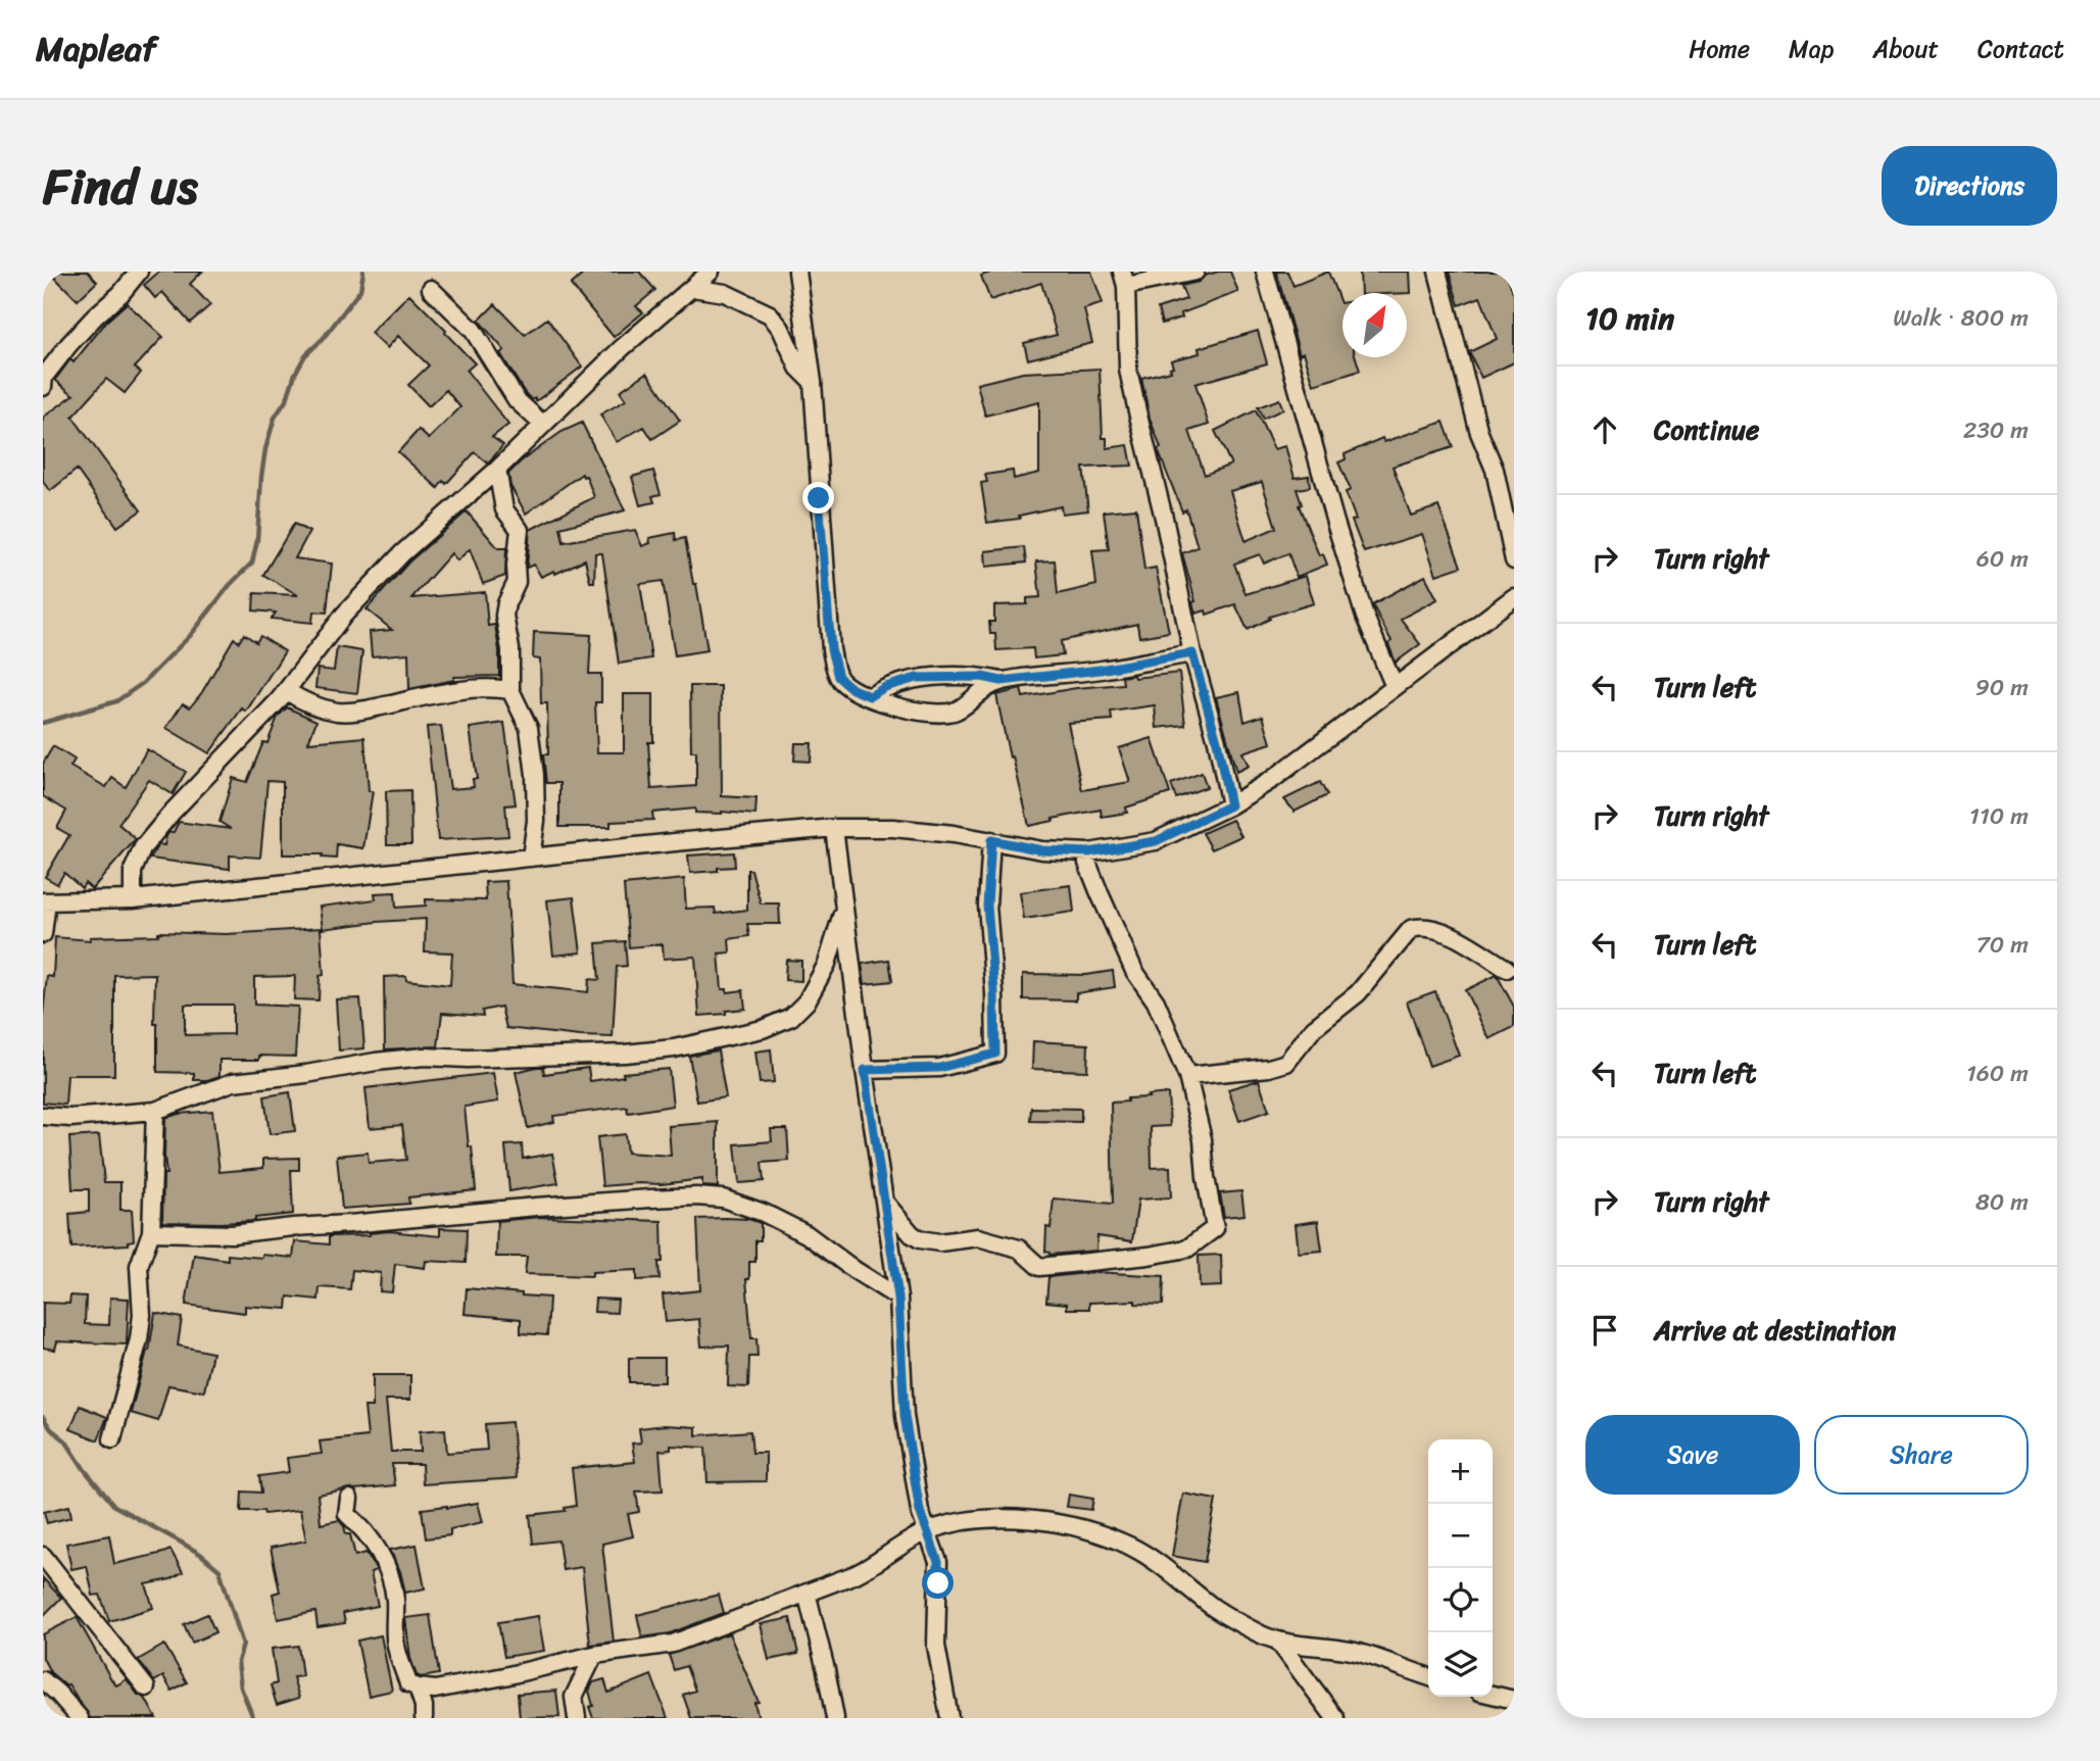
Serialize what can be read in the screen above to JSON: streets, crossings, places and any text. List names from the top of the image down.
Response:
{
  "north": "top right",
  "page": {
    "header": "Mapleaf",
    "nav": [
      "Home",
      "Map",
      "About",
      "Contact"
    ],
    "title": "Find us",
    "buttons": [
      "Directions",
      ["Save", "Share"]
    ],
    "heading": ["10 min", "Walk · 800 m"],
    "list": [
      ["Continue", "230 m"],
      ["Turn right", "60 m"],
      ["Turn left", "90 m"],
      ["Turn right", "110 m"],
      ["Turn left", "70 m"],
      ["Turn left", "160 m"],
      ["Turn right", "80 m"],
      "Arrive at destination"
    ],
    "map_buttons": ["+", "−"]
  }
}
